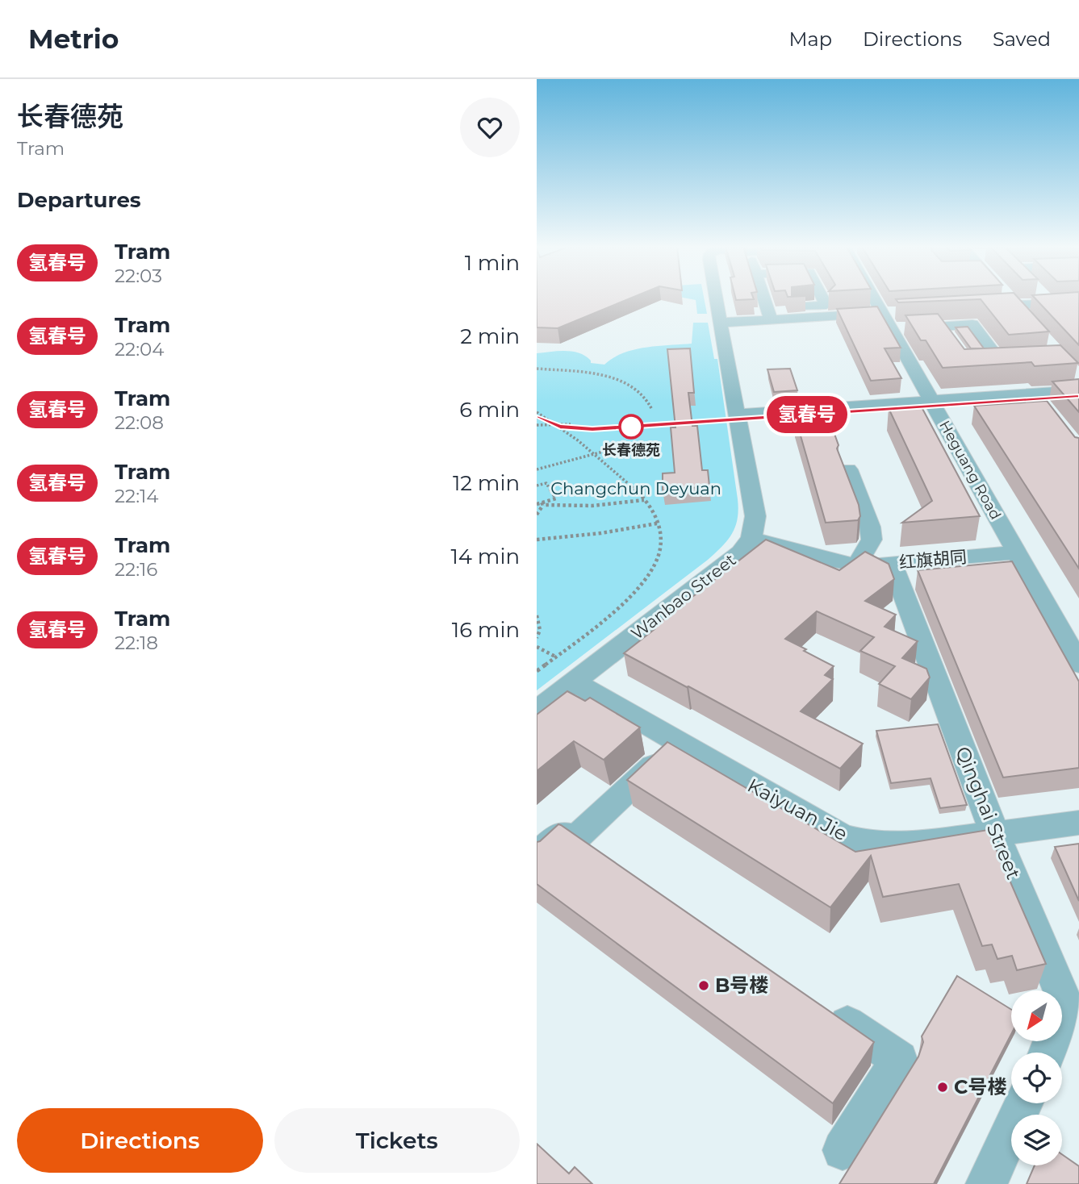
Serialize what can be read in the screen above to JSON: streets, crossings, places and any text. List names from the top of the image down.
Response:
{
  "streets": {
    "street": [
      "Heguang Road",
      "红旗胡同",
      "Wanbao Street",
      "Kaiyuan Jie",
      "Qinghai Street"
    ]
  },
  "crossings": [
    ["Heguang Road", "红旗胡同"],
    ["红旗胡同", "Wanbao Street"],
    ["红旗胡同", "Qinghai Street"],
    ["Wanbao Street", "Kaiyuan Jie"],
    ["Kaiyuan Jie", "Qinghai Street"]
  ],
  "parks": ["Changchun Deyuan"],
  "places": ["长春德苑", "B号楼", "C号楼"],
  "lines": ["tram line 氢春号"],
  "north": "bottom left",
  "page": {
    "header": "Metrio",
    "nav": ["Map", "Directions", "Saved"],
    "heading": [
      ["长春德苑", "Tram"],
      "Departures"
    ],
    "on_map": "氢春号",
    "list": [
      {
        "mark": "氢春号",
        "name": "Tram",
        "note": "22:03",
        "value": "1 min"
      },
      {
        "mark": "氢春号",
        "name": "Tram",
        "note": "22:04",
        "value": "2 min"
      },
      {
        "mark": "氢春号",
        "name": "Tram",
        "note": "22:08",
        "value": "6 min"
      },
      {
        "mark": "氢春号",
        "name": "Tram",
        "note": "22:14",
        "value": "12 min"
      },
      {
        "mark": "氢春号",
        "name": "Tram",
        "note": "22:16",
        "value": "14 min"
      },
      {
        "mark": "氢春号",
        "name": "Tram",
        "note": "22:18",
        "value": "16 min"
      }
    ],
    "buttons": ["Directions", "Tickets"]
  }
}
